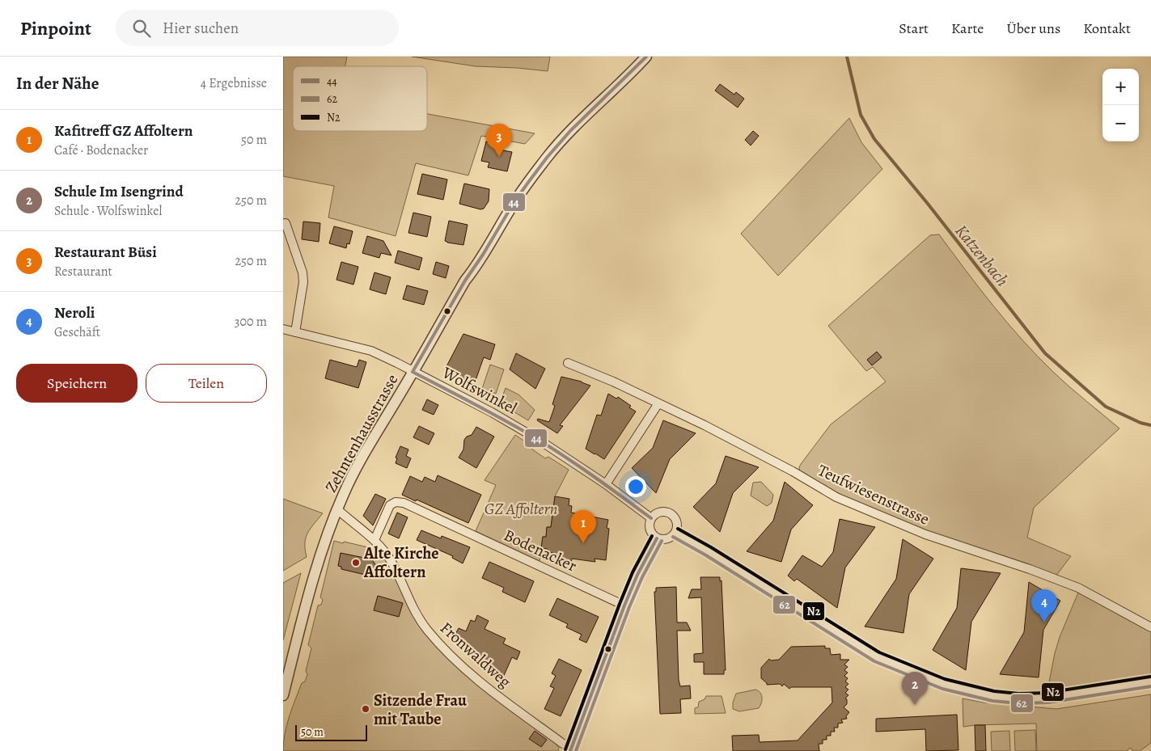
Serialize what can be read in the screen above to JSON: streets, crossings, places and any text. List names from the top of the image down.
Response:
{
  "streets": {
    "street": [
      "Wolfswinkel",
      "Zehntenhausstrasse",
      "Teufwiesenstrasse",
      "Bodenacker",
      "Fronwaldweg"
    ]
  },
  "crossings": [
    ["Wolfswinkel", "Zehntenhausstrasse"],
    ["Zehntenhausstrasse", "Fronwaldweg"],
    ["Bodenacker", "Fronwaldweg"]
  ],
  "water": ["Katzenbach"],
  "parks": ["GZ Affoltern"],
  "places": ["Alte Kirche Affoltern", "Sitzende Frau mit Taube"],
  "lines": ["transit line 44", "transit line N2", "transit line 62"],
  "legend": ["44", "62", "N2"],
  "scale_bar": "50 m",
  "page": {
    "header": "Pinpoint",
    "search": "Hier suchen",
    "nav": [
      "Start",
      "Karte",
      "Über uns",
      "Kontakt"
    ],
    "heading": ["In der Nähe", "4 Ergebnisse"],
    "map_buttons": ["+", "−"],
    "list": [
      {
        "mark": "1",
        "name": "Kafitreff GZ Affoltern",
        "note": "Café · Bodenacker",
        "value": "50 m"
      },
      {
        "mark": "2",
        "name": "Schule Im Isengrind",
        "note": "Schule · Wolfswinkel",
        "value": "250 m"
      },
      {
        "mark": "3",
        "name": "Restaurant Büsi",
        "note": "Restaurant",
        "value": "250 m"
      },
      {
        "mark": "4",
        "name": "Neroli",
        "note": "Geschäft",
        "value": "300 m"
      }
    ],
    "pins": [
      "3",
      "1",
      "4",
      "2"
    ],
    "buttons": ["Speichern", "Teilen"],
    "scale": "50 m"
  }
}
